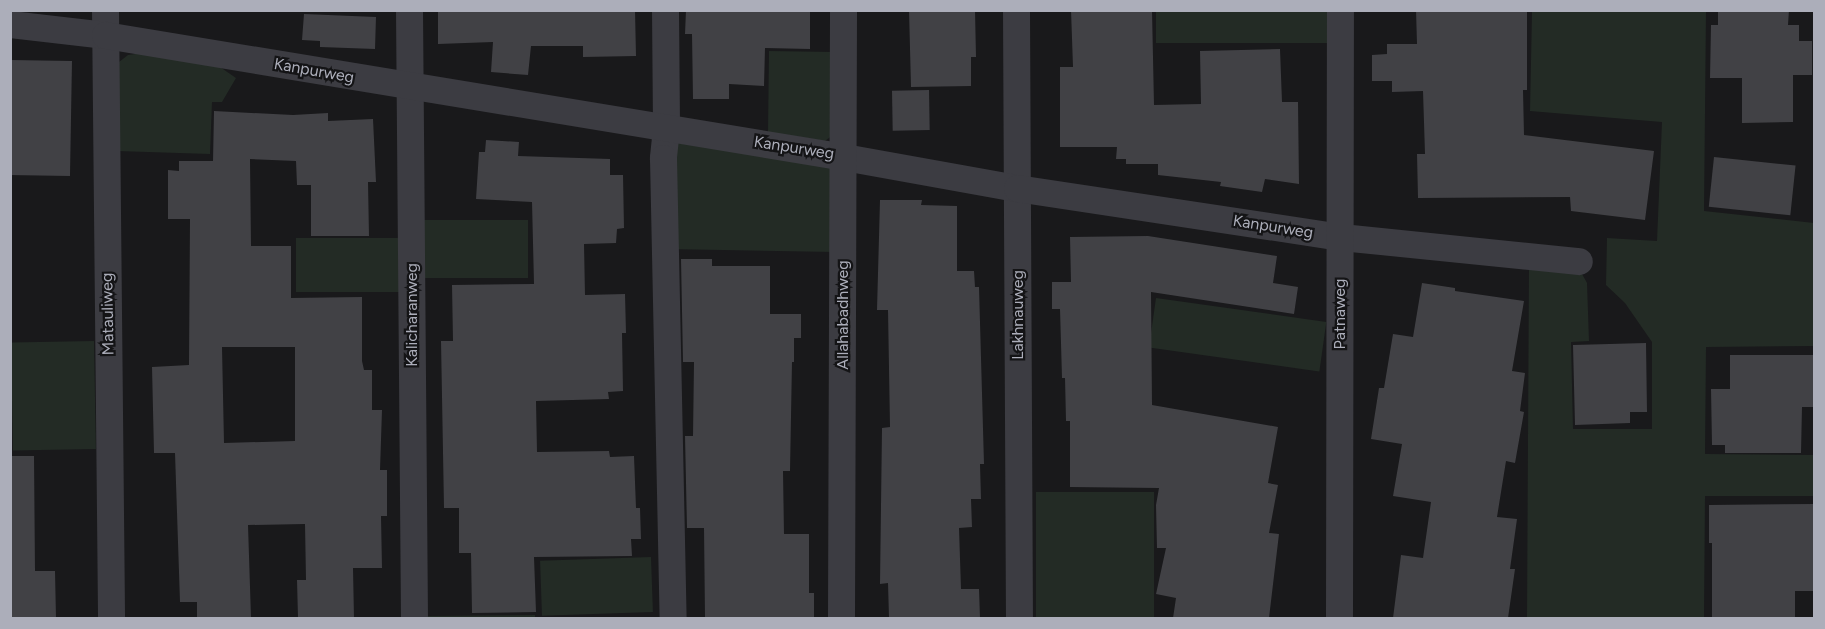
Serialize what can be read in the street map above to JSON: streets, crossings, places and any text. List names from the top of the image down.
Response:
{
  "streets": {
    "street": [
      "Kanpurweg",
      "Matauliweg",
      "Patnaweg",
      "Kalicharanweg",
      "Allahabadhweg",
      "Lakhnauweg"
    ]
  },
  "crossings": [
    ["Kanpurweg", "Matauliweg"],
    ["Kanpurweg", "Patnaweg"],
    ["Kanpurweg", "Kalicharanweg"],
    ["Kanpurweg", "Allahabadhweg"],
    ["Kanpurweg", "Lakhnauweg"]
  ]
}
